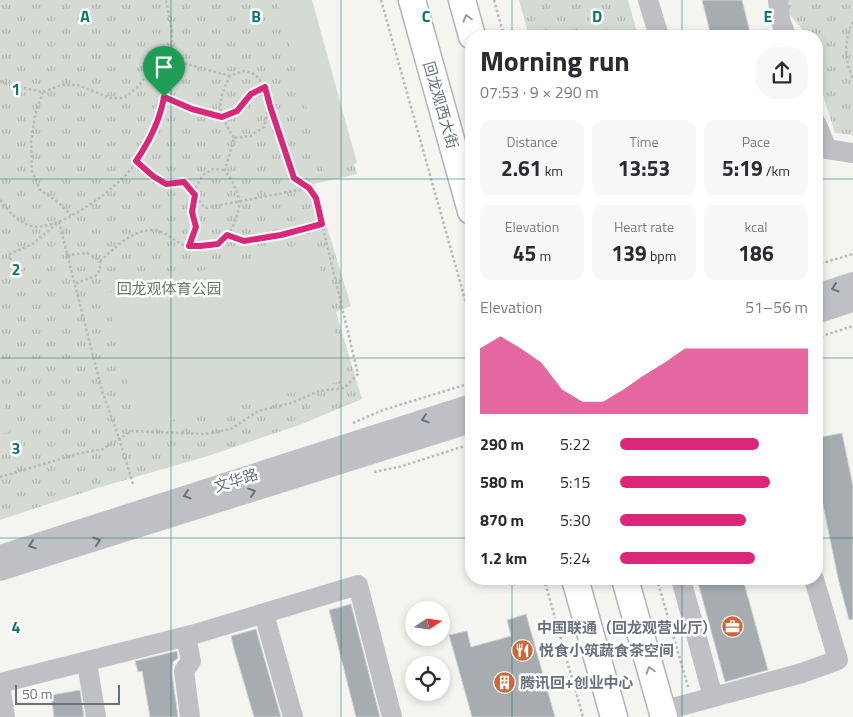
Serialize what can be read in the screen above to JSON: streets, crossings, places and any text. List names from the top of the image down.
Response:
{
  "streets": {
    "main road": ["回龙观西大街"],
    "street": ["文华路"]
  },
  "parks": ["回龙观体育公园"],
  "places": {
    "office": ["中国联通（回龙观营业厅）"],
    "restaurant": ["悦食小筑蔬食茶空间"],
    "building": ["腾讯回+创业中心"]
  },
  "scale_bar": "50 m",
  "north": "right",
  "page": {
    "heading": ["Morning run", "07:53 · 9 × 290 m"],
    "stats": [
      ["Distance", "2.61 km"],
      ["Time", "13:53"],
      ["Pace", "5:19 /km"],
      ["Elevation", "45 m"],
      ["Heart rate", "139 bpm"],
      ["kcal", "186"]
    ],
    "chart": ["Elevation", "51–56 m"],
    "list": [
      {
        "name": "290 m",
        "note": "5:22"
      },
      {
        "name": "580 m",
        "note": "5:15"
      },
      {
        "name": "870 m",
        "note": "5:30"
      },
      {
        "name": "1.2 km",
        "note": "5:24"
      }
    ],
    "scale": "50 m"
  },
  "grid": {
    "columns": [
      "A",
      "B",
      "C",
      "D",
      "E"
    ],
    "rows": [
      "1",
      "2",
      "3",
      "4"
    ]
  }
}
